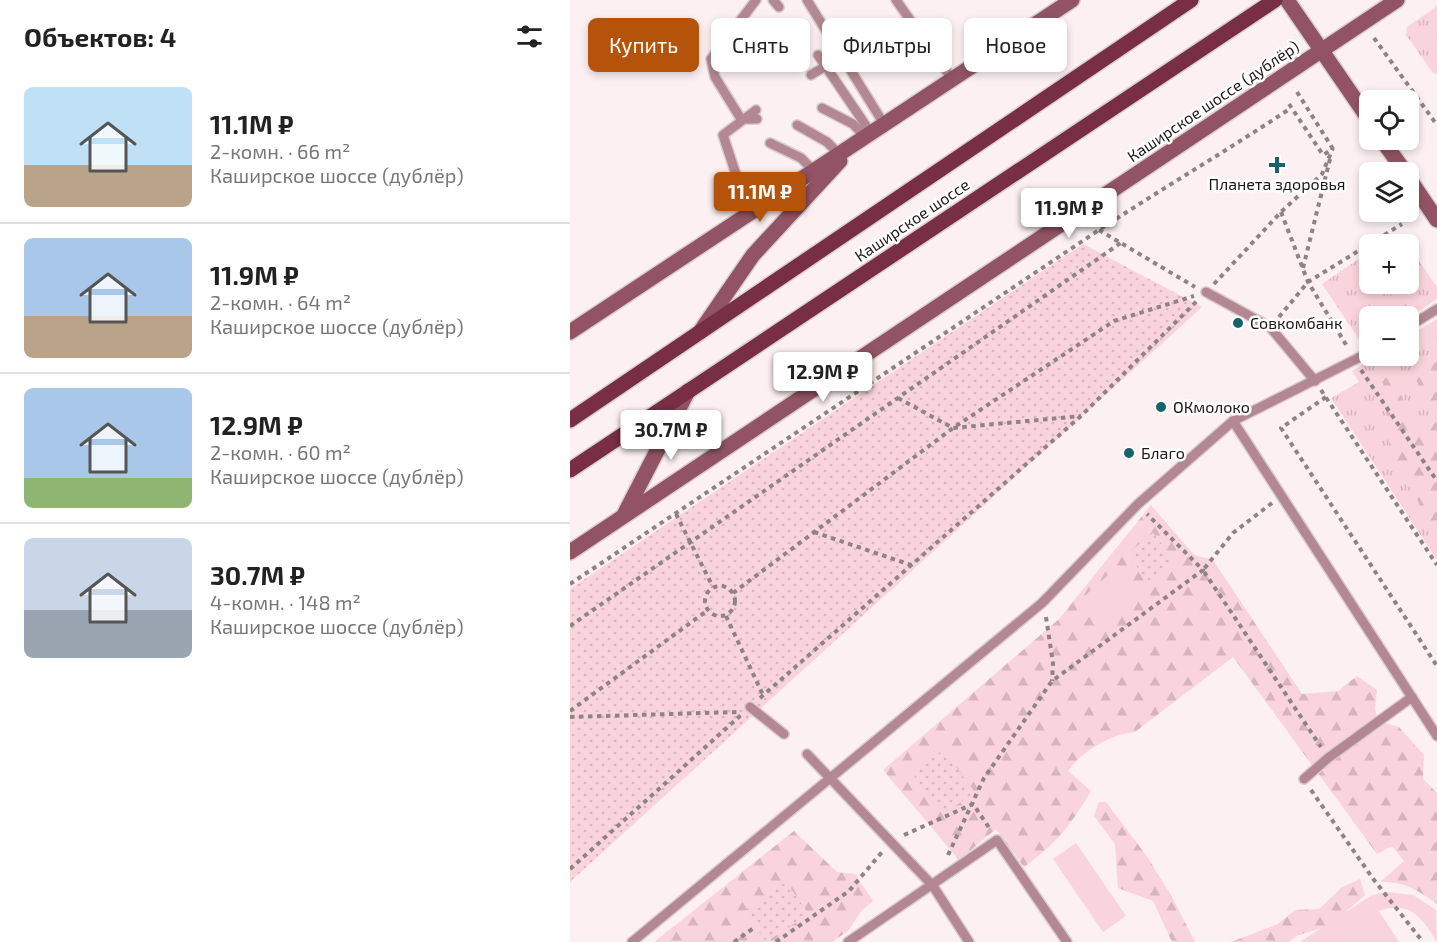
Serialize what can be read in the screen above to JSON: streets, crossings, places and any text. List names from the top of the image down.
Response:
{
  "streets": {
    "main road": ["Каширское шоссе (дублёр)", "Каширское шоссе"]
  },
  "places": {
    "health": ["Планета здоровья"],
    "other": ["Совкомбанк", "ОКмолоко", "Благо"]
  },
  "page": {
    "heading": "Объектов: 4",
    "chip": [
      "Купить",
      "Снять",
      "Фильтры",
      "Новое"
    ],
    "list": [
      {
        "name": "11.1M ₽",
        "note": "2-комн. · 66 m² · Каширское шоссе (дублёр)"
      },
      {
        "name": "11.9M ₽",
        "note": "2-комн. · 64 m² · Каширское шоссе (дублёр)"
      },
      {
        "name": "12.9M ₽",
        "note": "2-комн. · 60 m² · Каширское шоссе (дублёр)"
      },
      {
        "name": "30.7M ₽",
        "note": "4-комн. · 148 m² · Каширское шоссе (дублёр)"
      }
    ],
    "map_buttons": ["+", "−"],
    "price": [
      "11.1M ₽",
      "11.9M ₽",
      "12.9M ₽",
      "30.7M ₽"
    ]
  }
}
